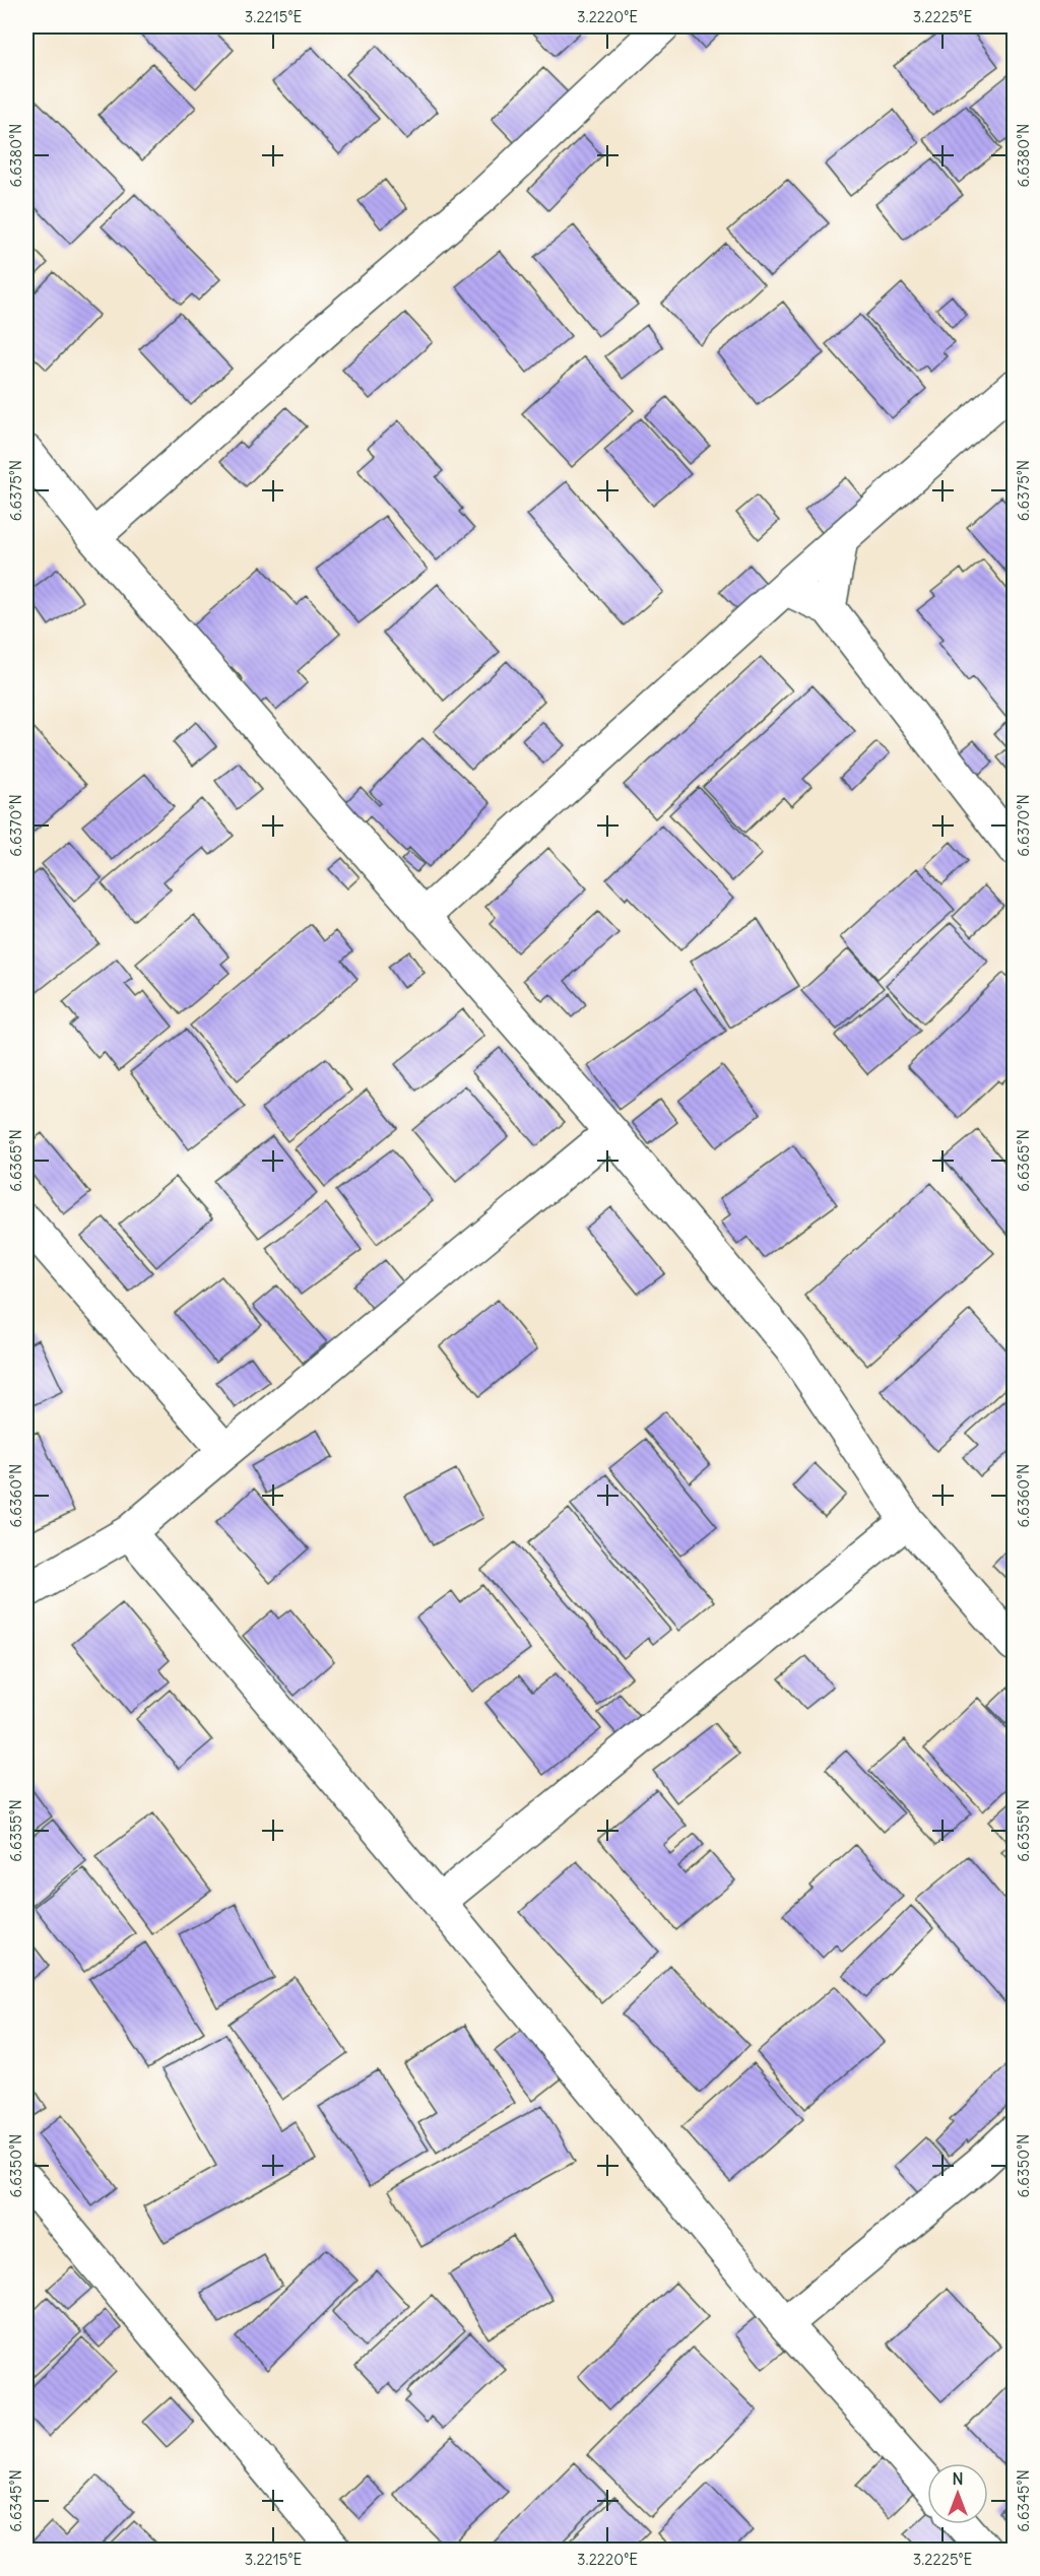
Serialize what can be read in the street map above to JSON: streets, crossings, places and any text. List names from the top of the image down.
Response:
{
  "north": "top",
  "coordinates": [
    "3.2215°E",
    "3.2220°E",
    "3.2225°E",
    "6.6380°N",
    "6.6375°N",
    "6.6370°N",
    "6.6365°N",
    "6.6360°N",
    "6.6355°N",
    "6.6350°N",
    "6.6345°N"
  ]
}
